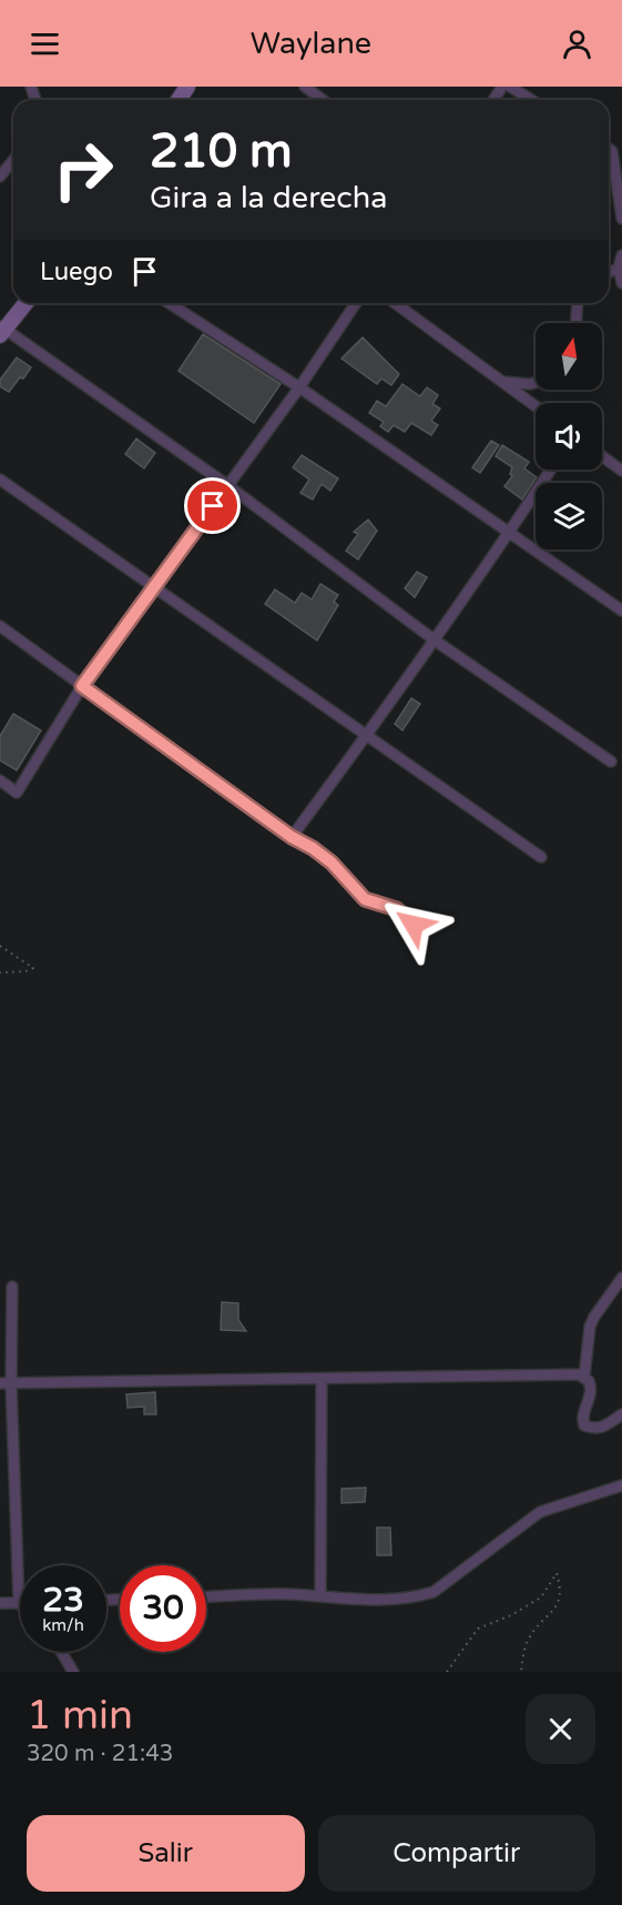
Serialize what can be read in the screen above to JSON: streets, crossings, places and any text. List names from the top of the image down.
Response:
{
  "north": "top",
  "page": {
    "header": "Waylane",
    "turn": ["210 m", "Gira a la derecha"],
    "then": "Luego",
    "speed": "23 km/h",
    "limit": "30",
    "heading": ["1 min", "320 m · 21:43"],
    "buttons": ["Salir", "Compartir"]
  }
}
